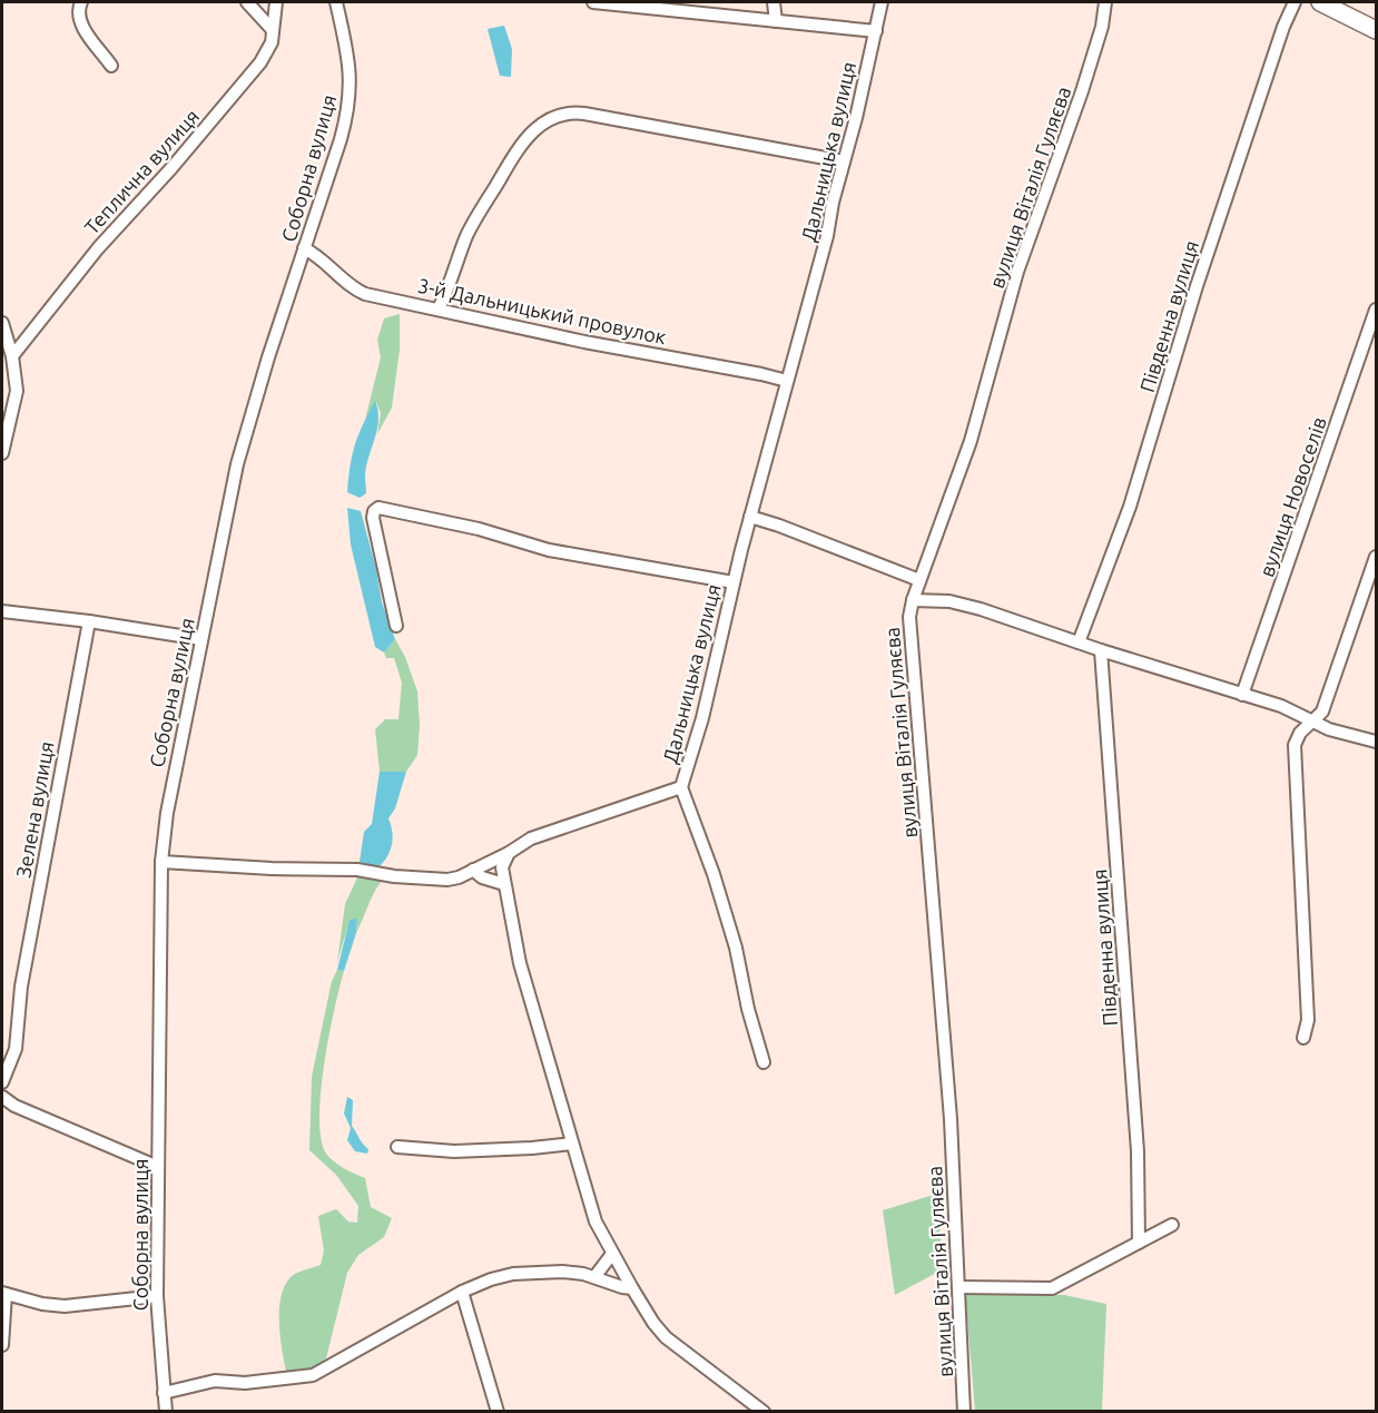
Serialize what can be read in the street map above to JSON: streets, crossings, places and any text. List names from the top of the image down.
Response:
{
  "streets": {
    "street": [
      "Дальницька вулиця",
      "Соборна вулиця",
      "Теплична вулиця",
      "вулиця Віталія Гуляєва",
      "3-й Дальницький провулок",
      "Південна вулиця",
      "вулиця Новоселів",
      "Зелена вулиця"
    ]
  },
  "crossings": [
    ["Дальницька вулиця", "Соборна вулиця"],
    ["Дальницька вулиця", "3-й Дальницький провулок"],
    ["Соборна вулиця", "3-й Дальницький провулок"]
  ]
}
